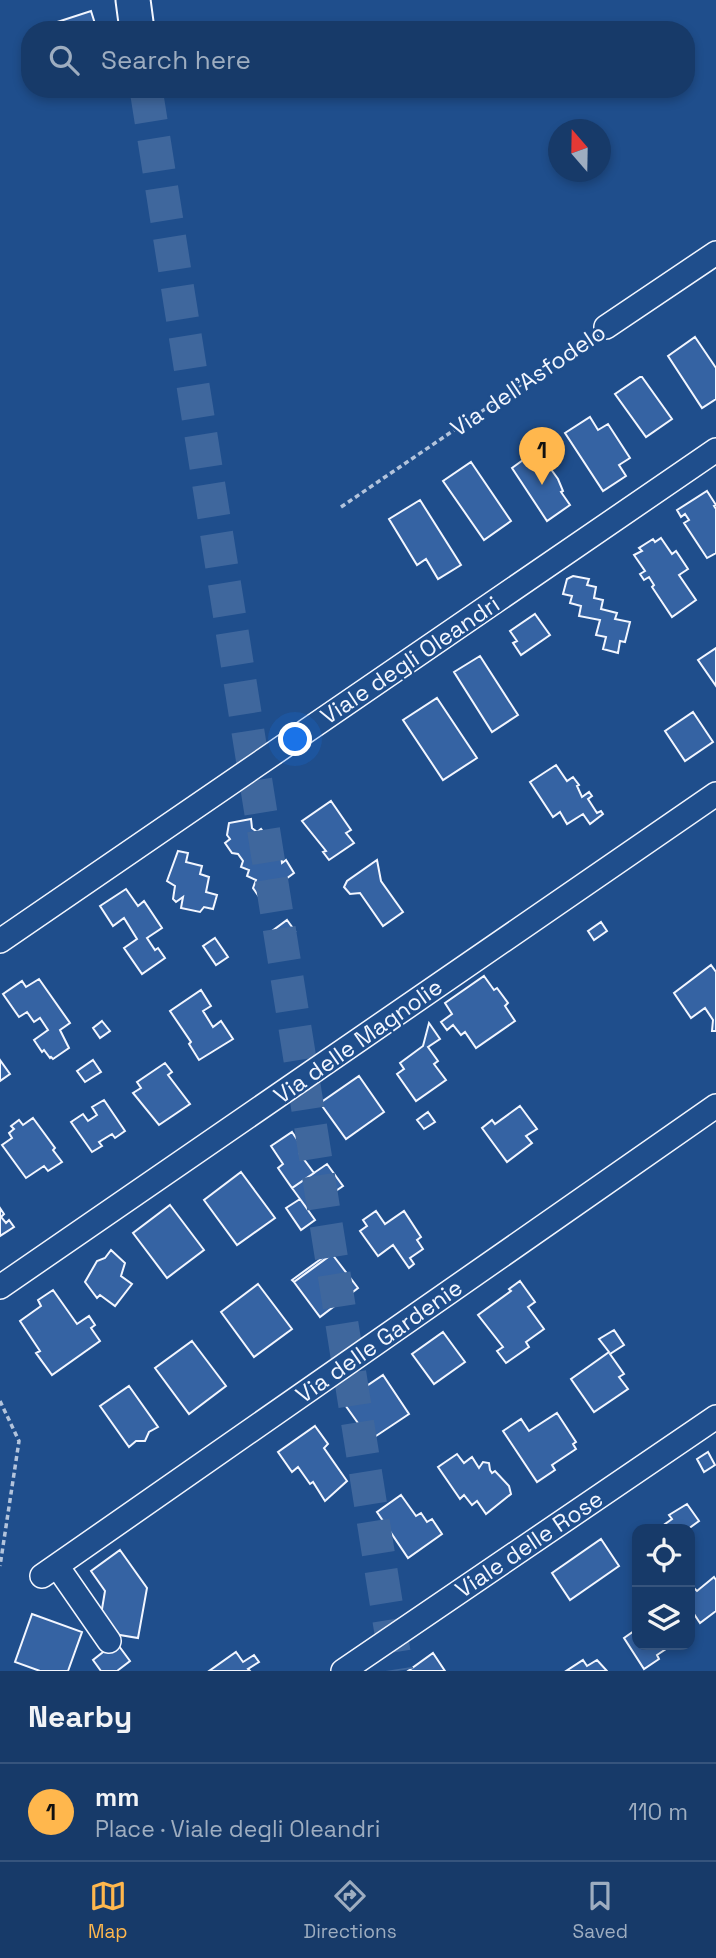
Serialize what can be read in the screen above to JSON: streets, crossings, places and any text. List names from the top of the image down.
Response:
{
  "streets": {
    "street": [
      "Via dell'Asfodelo",
      "Viale degli Oleandri",
      "Via delle Magnolie",
      "Via delle Gardenie",
      "Viale delle Rose"
    ]
  },
  "north": "top",
  "page": {
    "search": "Search here",
    "pins": "1",
    "heading": "Nearby",
    "list": [
      {
        "mark": "1",
        "name": "mm",
        "note": "Place · Viale degli Oleandri",
        "value": "110 m"
      }
    ],
    "nav": ["Map", "Directions", "Saved"]
  }
}
